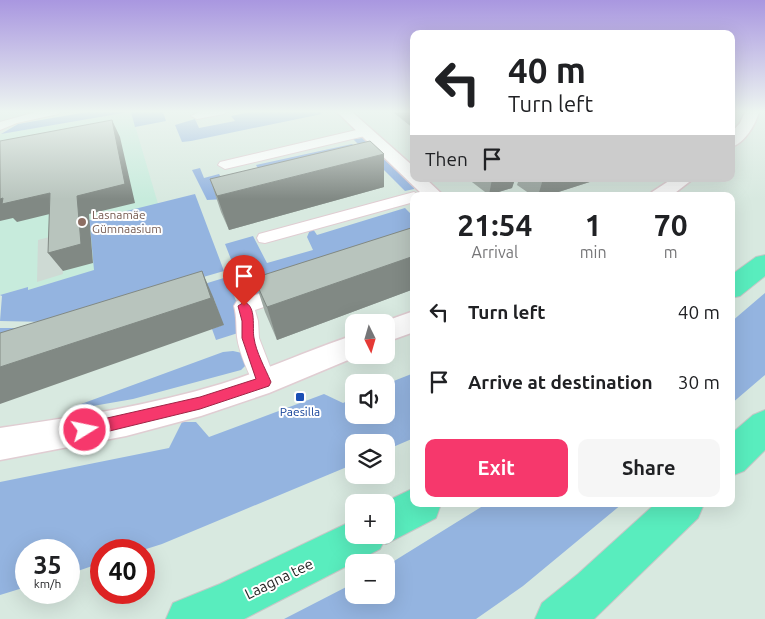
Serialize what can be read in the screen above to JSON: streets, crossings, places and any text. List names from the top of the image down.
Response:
{
  "streets": {
    "main road": ["Laagna tee"]
  },
  "places": {
    "other": ["Lasnamäe Gümnaasium"],
    "transit": ["Paesilla"]
  },
  "north": "bottom",
  "page": {
    "turn": ["40 m", "Turn left"],
    "then": "Then",
    "eta": [
      "21:54",
      "Arrival",
      "1",
      "min",
      "70",
      "m"
    ],
    "list": [
      {
        "name": "Turn left",
        "value": "40 m"
      },
      {
        "name": "Arrive at destination",
        "value": "30 m"
      }
    ],
    "map_buttons": ["+", "−"],
    "buttons": ["Exit", "Share"],
    "speed": "35 km/h",
    "limit": "40"
  }
}
